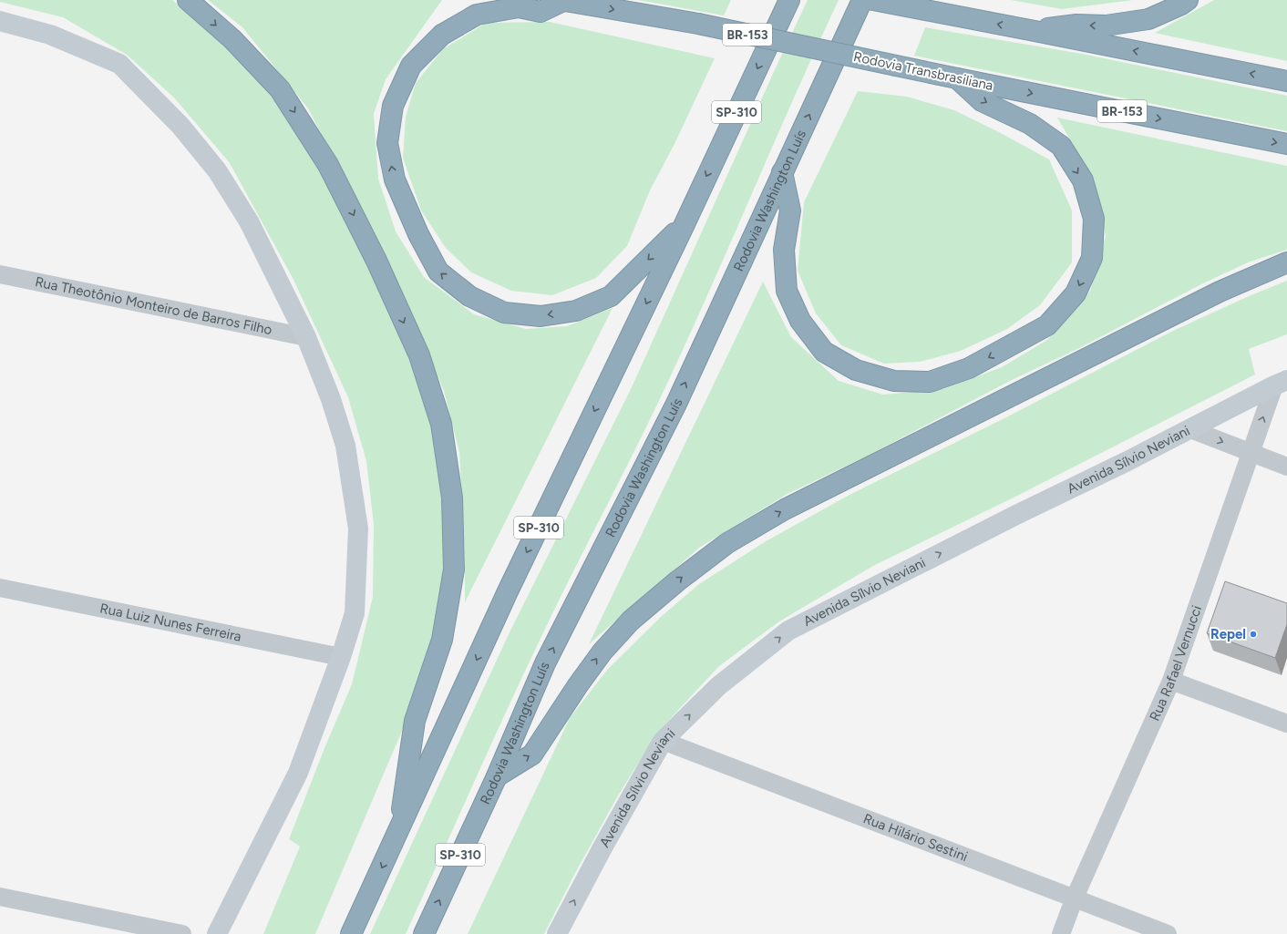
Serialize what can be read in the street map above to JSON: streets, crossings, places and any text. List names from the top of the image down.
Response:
{
  "streets": {
    "highway": [
      "BR-153",
      "Rodovia Transbrasiliana",
      "SP-310",
      "Rodovia Washington Luís"
    ],
    "main road": ["Avenida Sílvio Neviani"],
    "street": [
      "Rua Theotônio Monteiro de Barros Filho",
      "Rua Luiz Nunes Ferreira",
      "Rua Rafael Vernucci",
      "Rua Hilário Sestini"
    ]
  },
  "crossings": [
    ["Avenida Sílvio Neviani", "Rua Rafael Vernucci"],
    ["Avenida Sílvio Neviani", "Rua Hilário Sestini"],
    ["Rua Rafael Vernucci", "Rua Hilário Sestini"]
  ],
  "one_way": ["Avenida Sílvio Neviani"],
  "places": ["Repel"]
}
